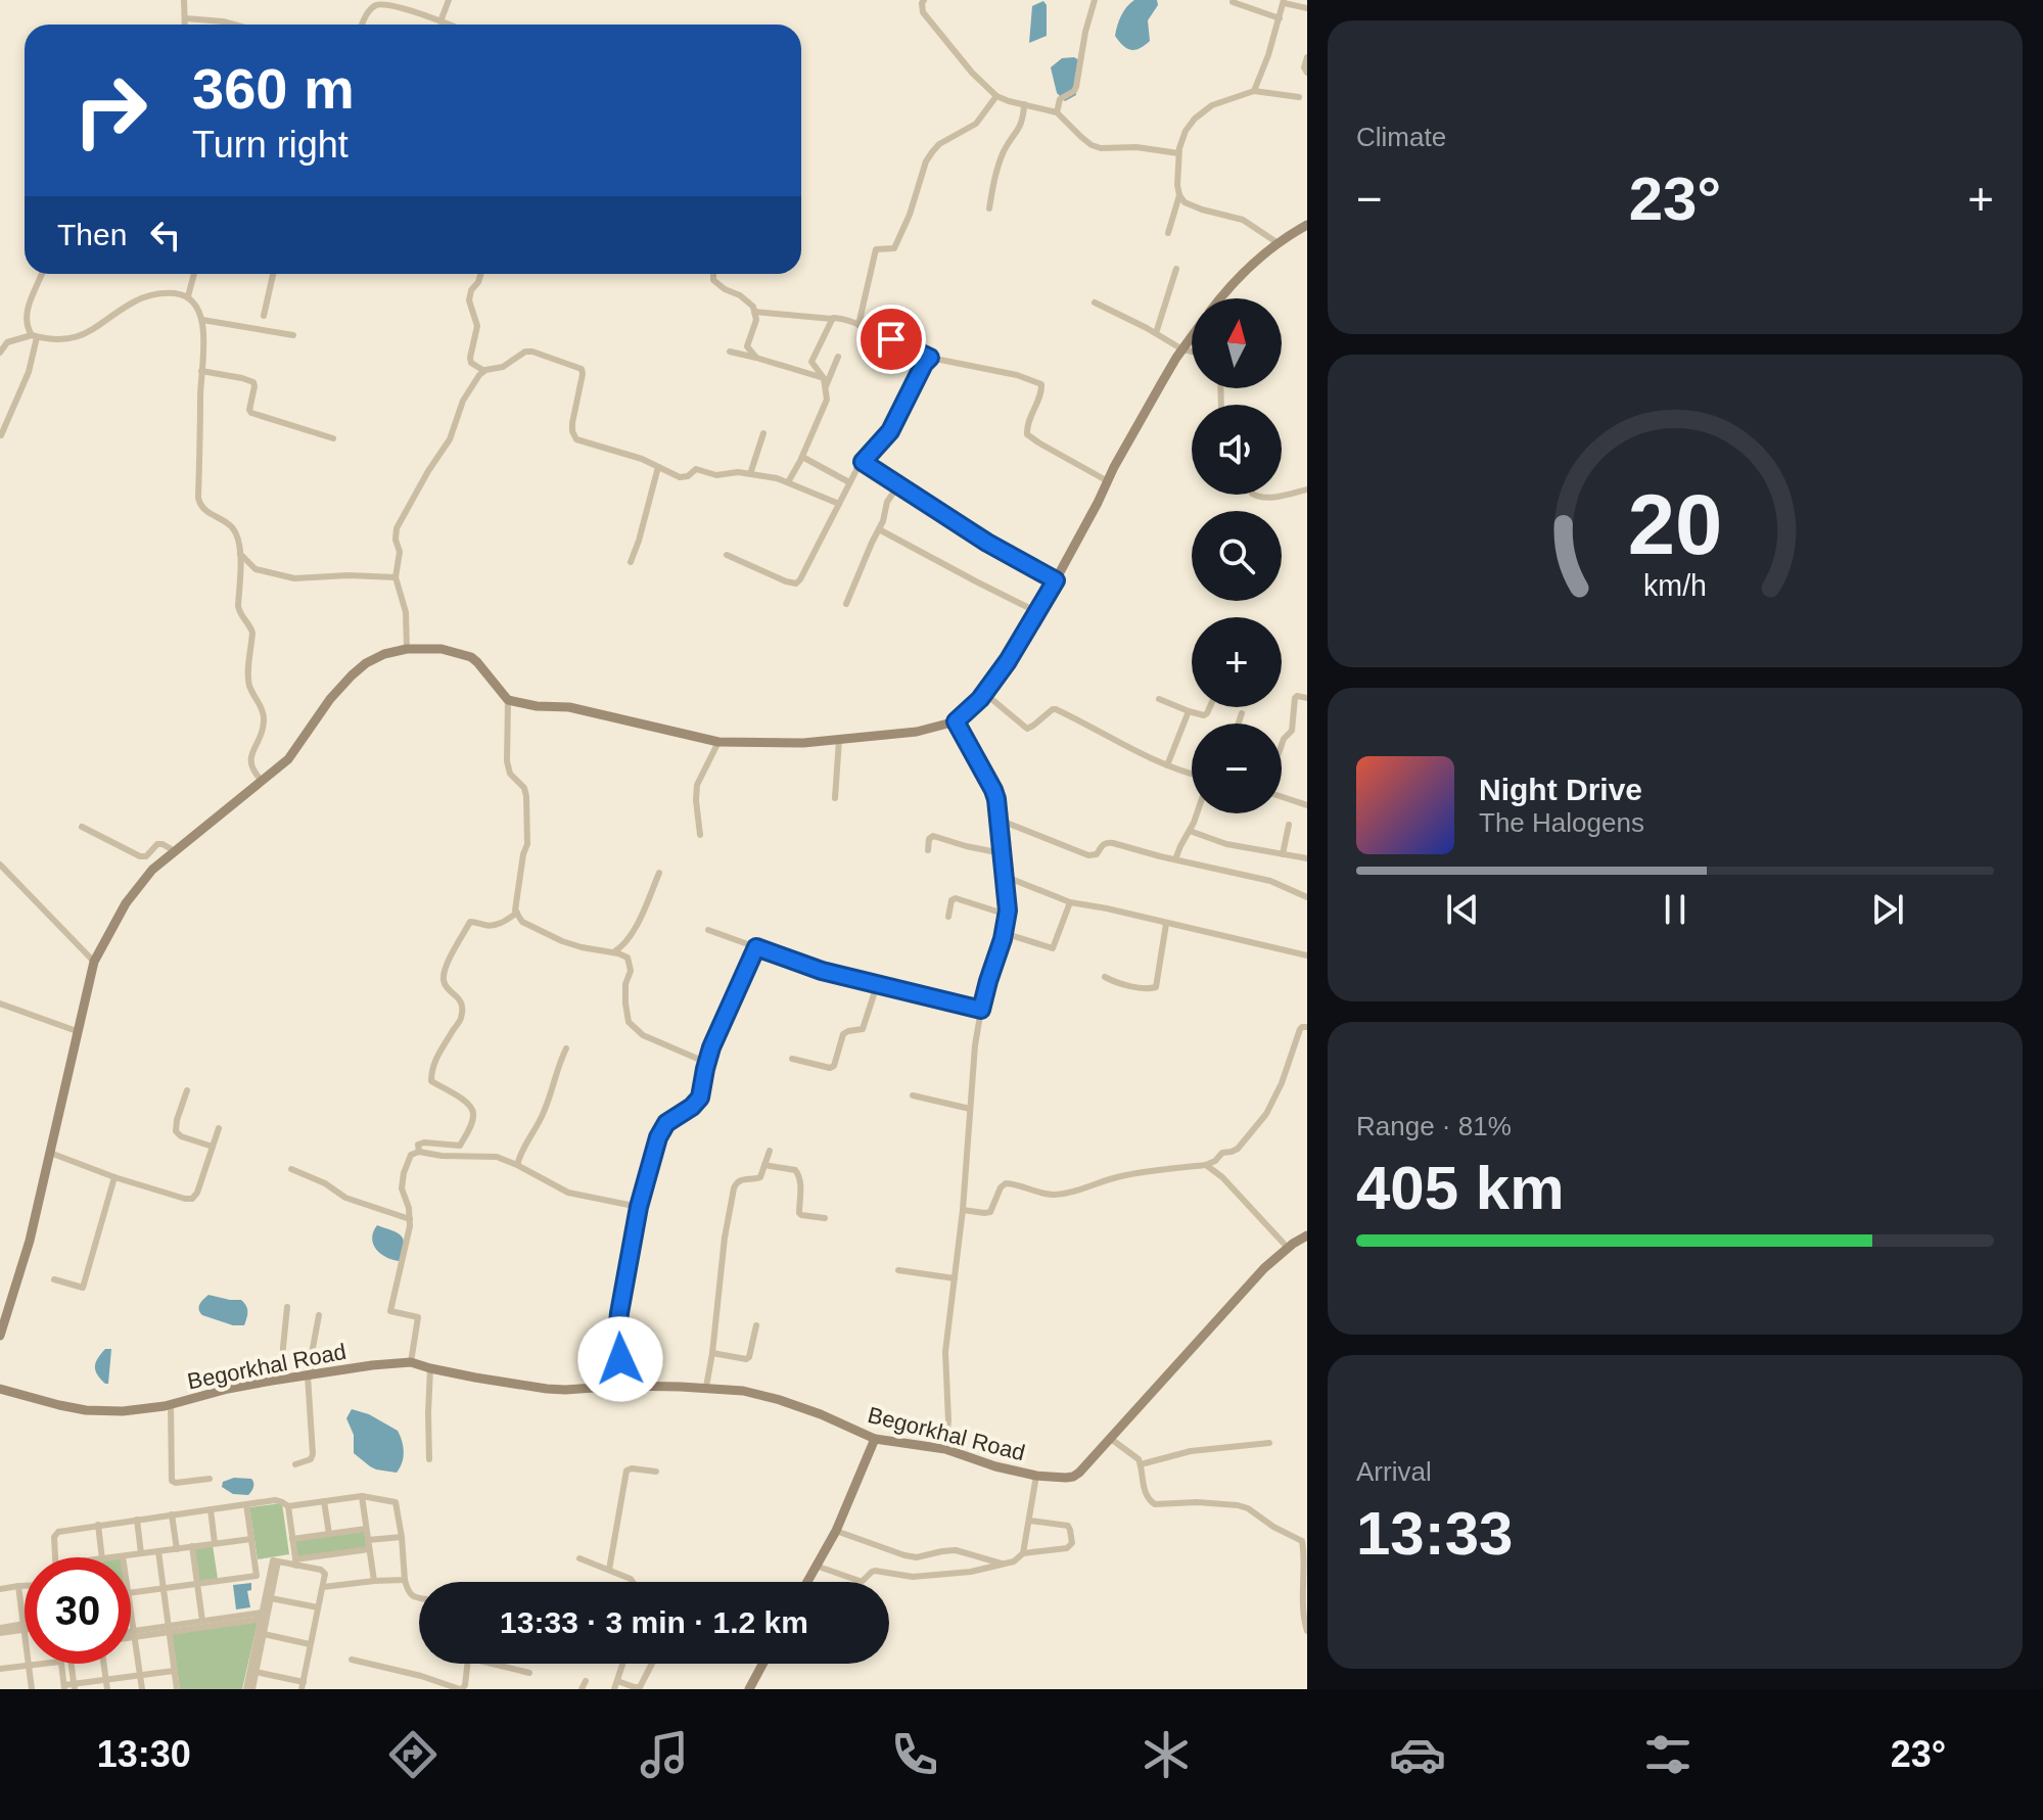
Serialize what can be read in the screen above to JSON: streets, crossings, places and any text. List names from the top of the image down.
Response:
{
  "streets": {
    "street": ["Begorkhal Road"]
  },
  "north": "top",
  "page": {
    "tile": [
      "Climate",
      ["Range · 81%", "405 km"],
      ["Arrival", "13:33"]
    ],
    "turn": ["360 m", "Turn right"],
    "heat": ["−", "23°", "+"],
    "then": "Then",
    "map_buttons": ["+", "−"],
    "song": ["Night Drive", "The Halogens"],
    "limit": "30",
    "trip": "13:33 · 3 min · 1.2 km",
    "tabs": ["13:30", "23°"],
    "gauge": ["20", "km/h"]
  }
}
